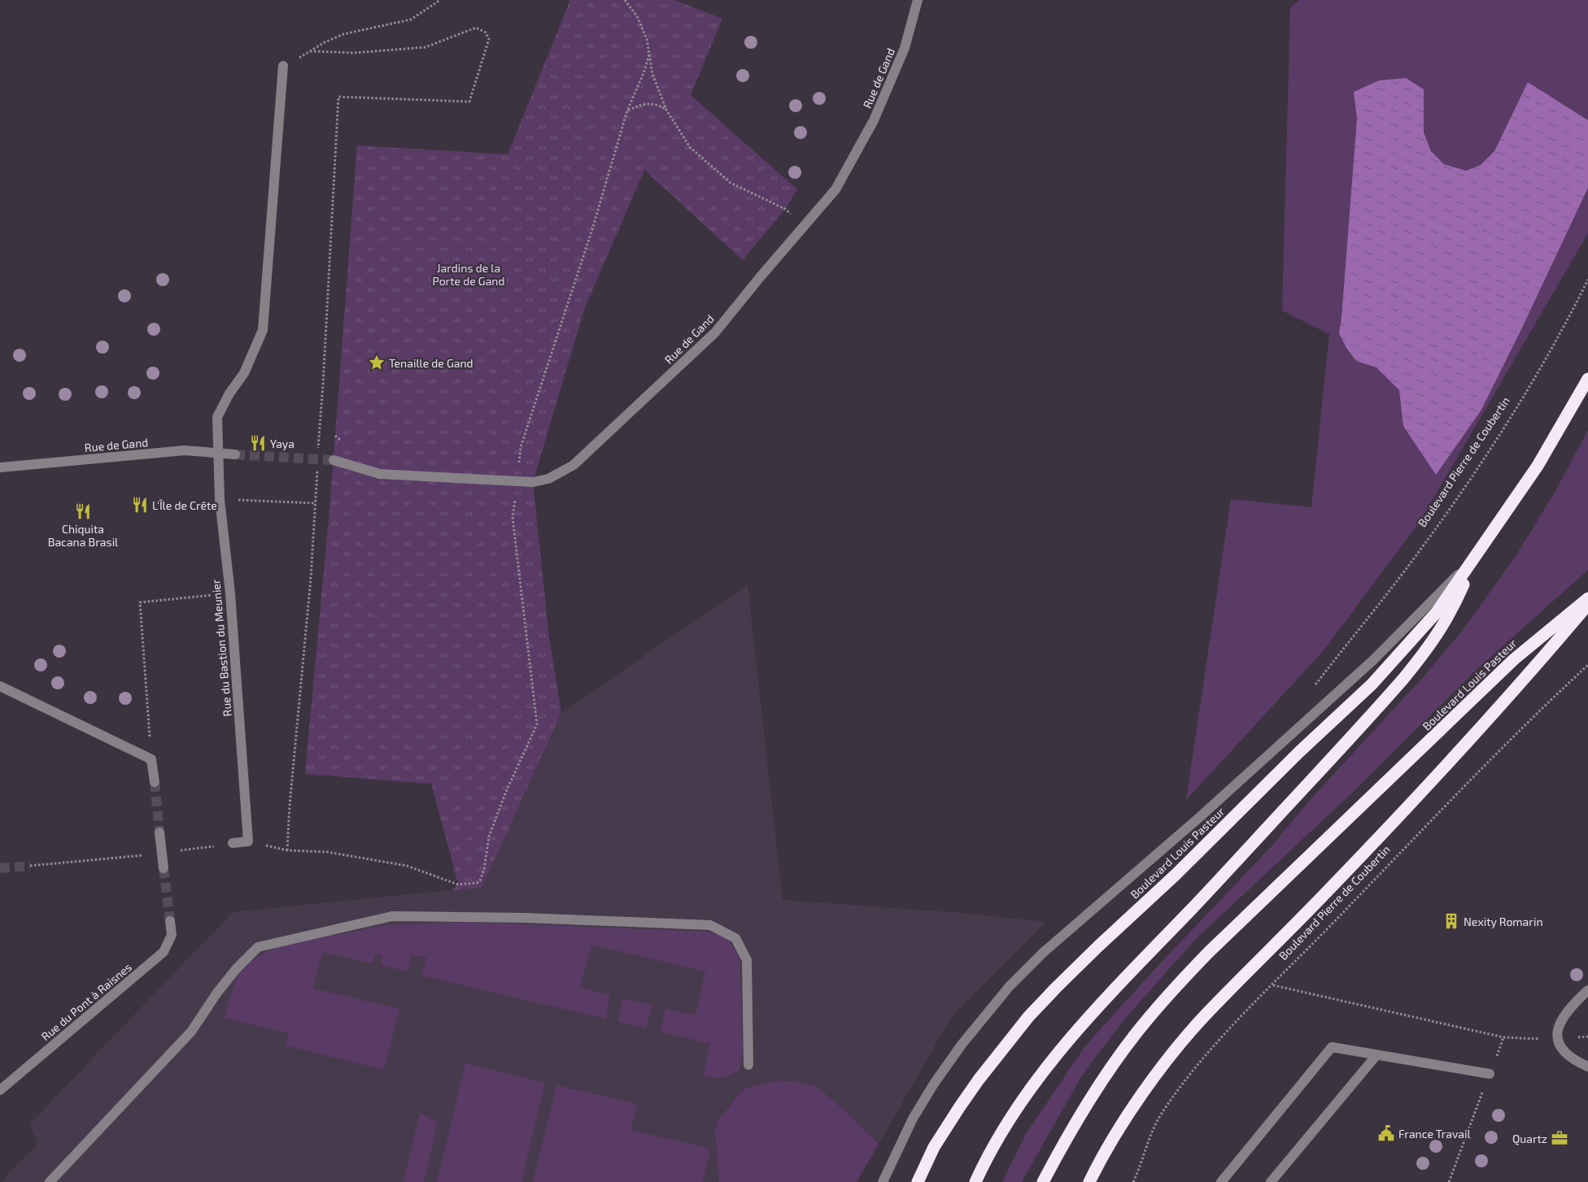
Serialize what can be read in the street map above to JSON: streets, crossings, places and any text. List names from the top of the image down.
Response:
{
  "streets": {
    "highway": ["Boulevard Louis Pasteur"],
    "street": ["Rue de Gand", "Rue du Bastion du Meunier", "Rue du Pont à Raisnes"],
    "path": ["Boulevard Pierre de Coubertin"]
  },
  "crossings": [
    ["Rue de Gand", "Rue du Bastion du Meunier"]
  ],
  "parks": ["Jardins de la Porte de Gand"],
  "places": {
    "place": ["Tenaille de Gand"],
    "restaurant": ["Yaya", "L'Île de Crête", "Chiquita Bacana Brasil"],
    "building": ["Nexity Romarin"],
    "public building": ["France Travail"],
    "office": ["Quartz"]
  }
}
